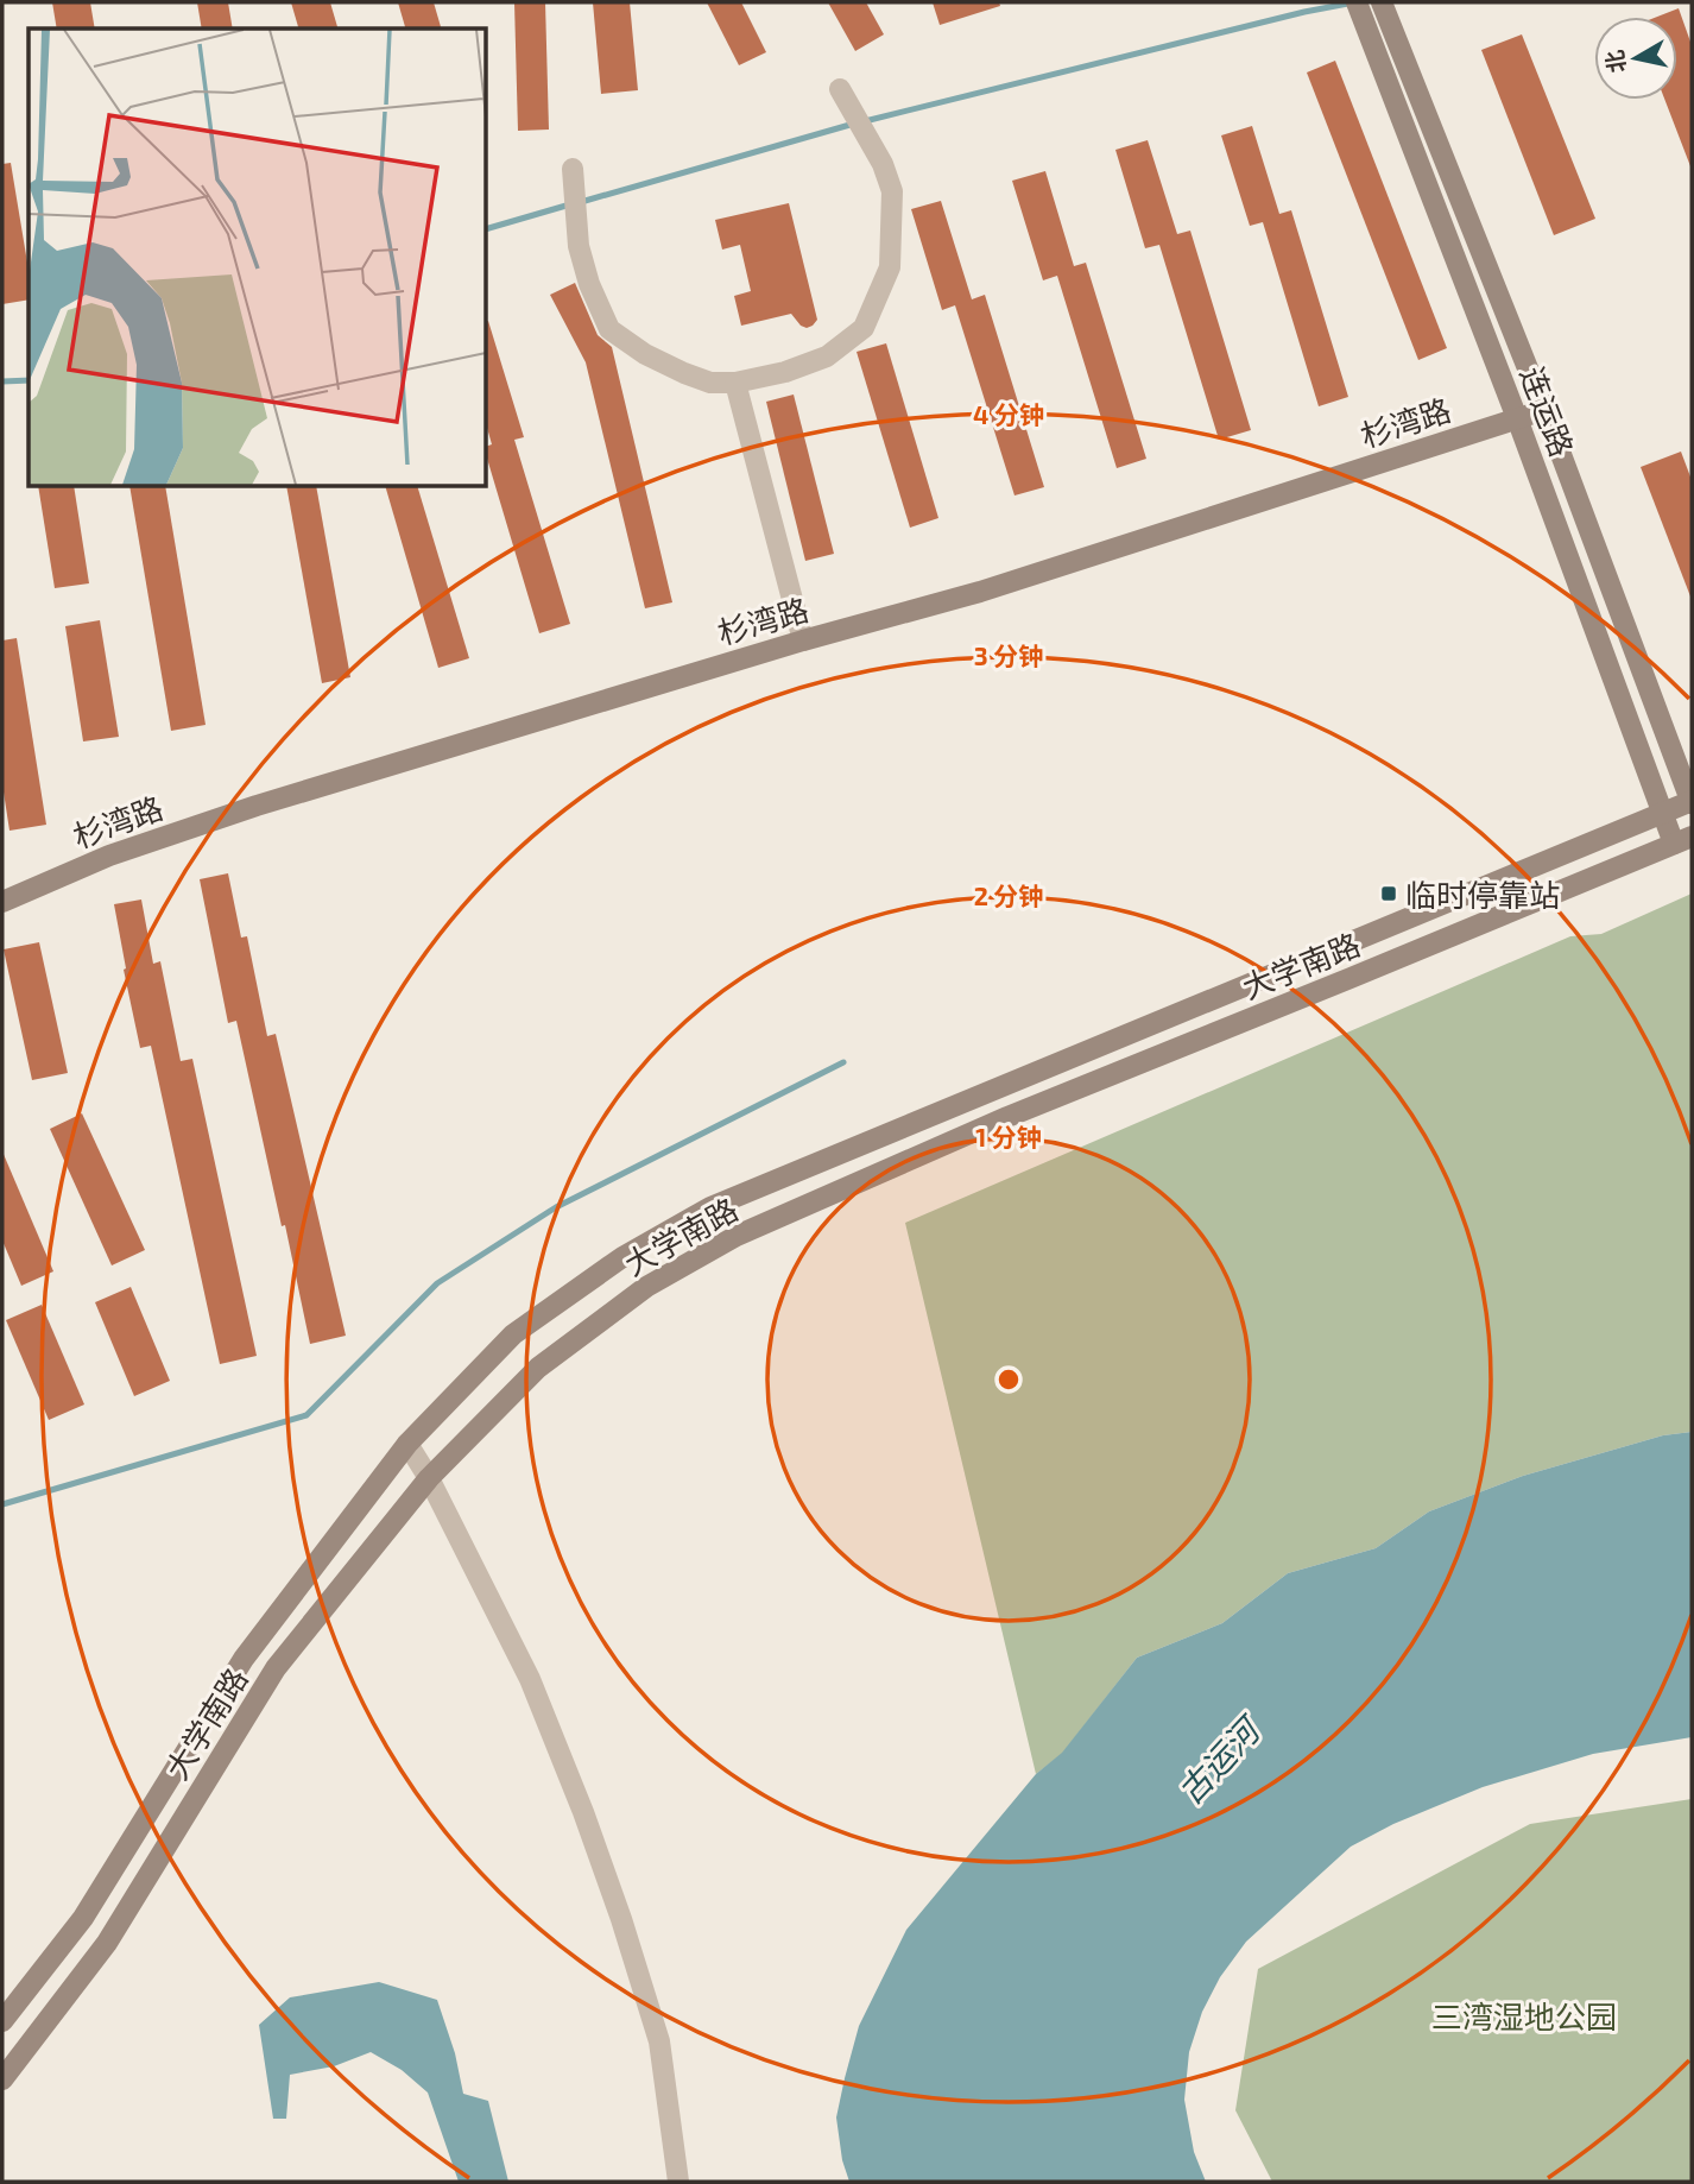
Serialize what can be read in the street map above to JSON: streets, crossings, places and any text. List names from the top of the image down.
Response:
{
  "streets": {
    "main road": ["连运路", "杉湾路", "大学南路"]
  },
  "crossings": [
    ["连运路", "杉湾路"],
    ["连运路", "大学南路"]
  ],
  "water": ["古运河"],
  "parks": ["三湾湿地公园"],
  "places": {
    "transit": ["临时停靠站"]
  },
  "north": "left",
  "rings": [
    "4 分钟",
    "3 分钟",
    "2 分钟",
    "1 分钟"
  ]
}
